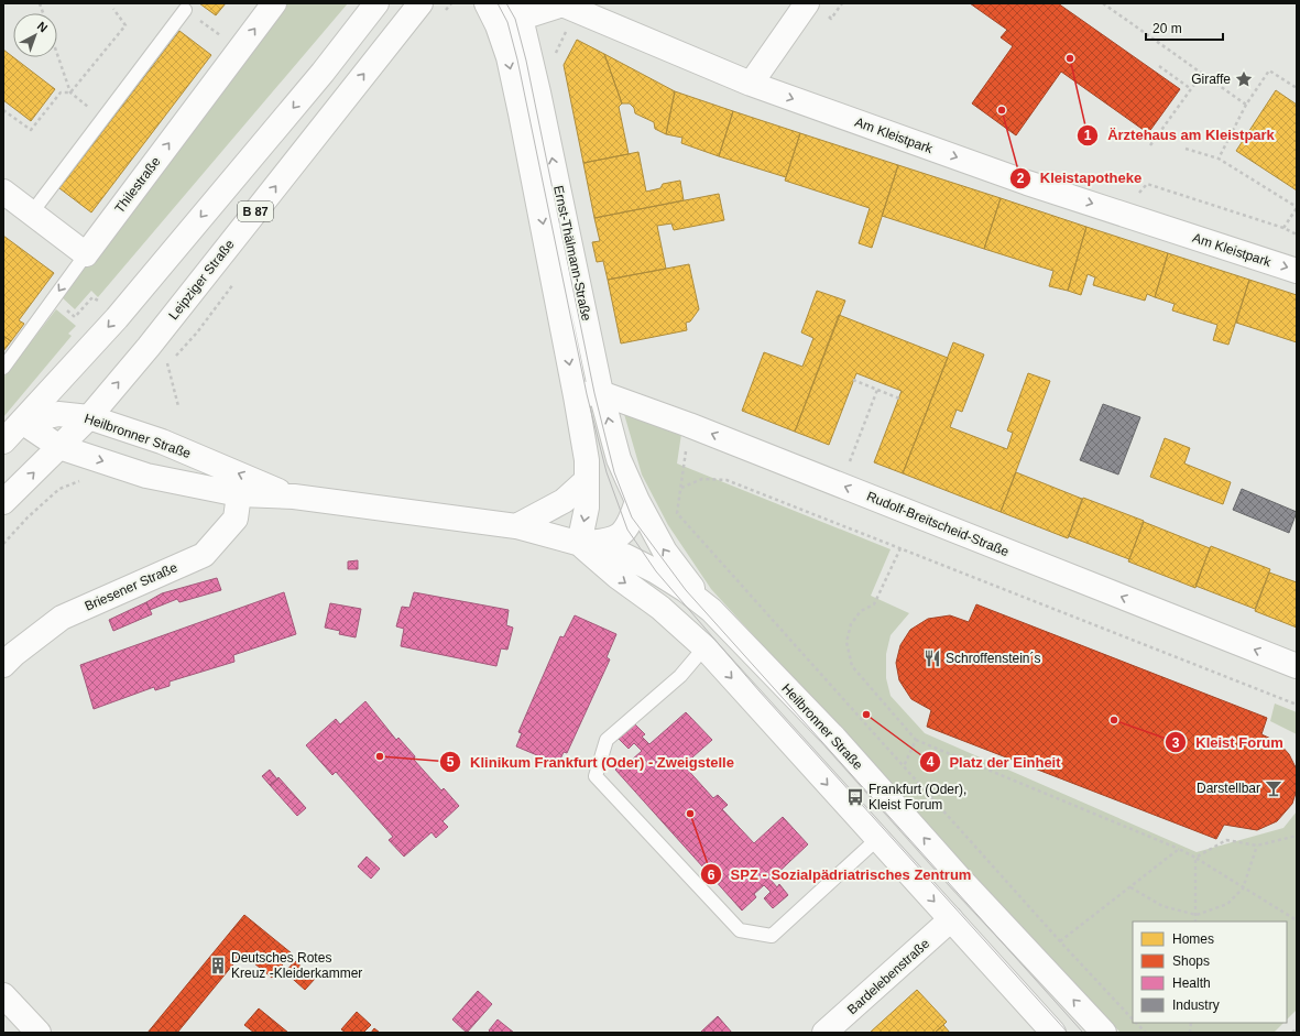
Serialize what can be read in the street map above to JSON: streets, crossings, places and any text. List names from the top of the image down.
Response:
{
  "streets": {
    "street": [
      "Am Kleistpark",
      "Thilestraße",
      "B 87",
      "Ernst-Thälmann-Straße",
      "Leipziger Straße",
      "Heilbronner Straße",
      "Rudolf-Breitscheid-Straße",
      "Briesener Straße",
      "Bardelebenstraße"
    ]
  },
  "crossings": [
    ["Am Kleistpark", "Ernst-Thälmann-Straße"],
    ["B 87", "Heilbronner Straße"],
    ["Ernst-Thälmann-Straße", "Heilbronner Straße"],
    ["Ernst-Thälmann-Straße", "Rudolf-Breitscheid-Straße"],
    ["Leipziger Straße", "Heilbronner Straße"],
    ["Heilbronner Straße", "Briesener Straße"],
    ["Heilbronner Straße", "Bardelebenstraße"]
  ],
  "one_way": ["Am Kleistpark", "Rudolf-Breitscheid-Straße"],
  "places": {
    "other": [
      "Ärztehaus am Kleistpark",
      "Kleistapotheke",
      "Platz der Einheit",
      "Kleist Forum",
      "Klinikum Frankfurt (Oder) - Zweigstelle",
      "SPZ - Sozialpädriatrisches Zentrum"
    ],
    "place": ["Giraffe"],
    "restaurant": ["Schroffenstein´s"],
    "bar": ["Darstellbar"],
    "bus stop": ["Frankfurt (Oder), Kleist Forum"],
    "building": ["Deutsches Rotes Kreuz -Kleiderkammer"]
  },
  "legend": [
    "Homes",
    "Shops",
    "Health",
    "Industry"
  ],
  "scale_bar": "20 m",
  "north": "top right"
}
